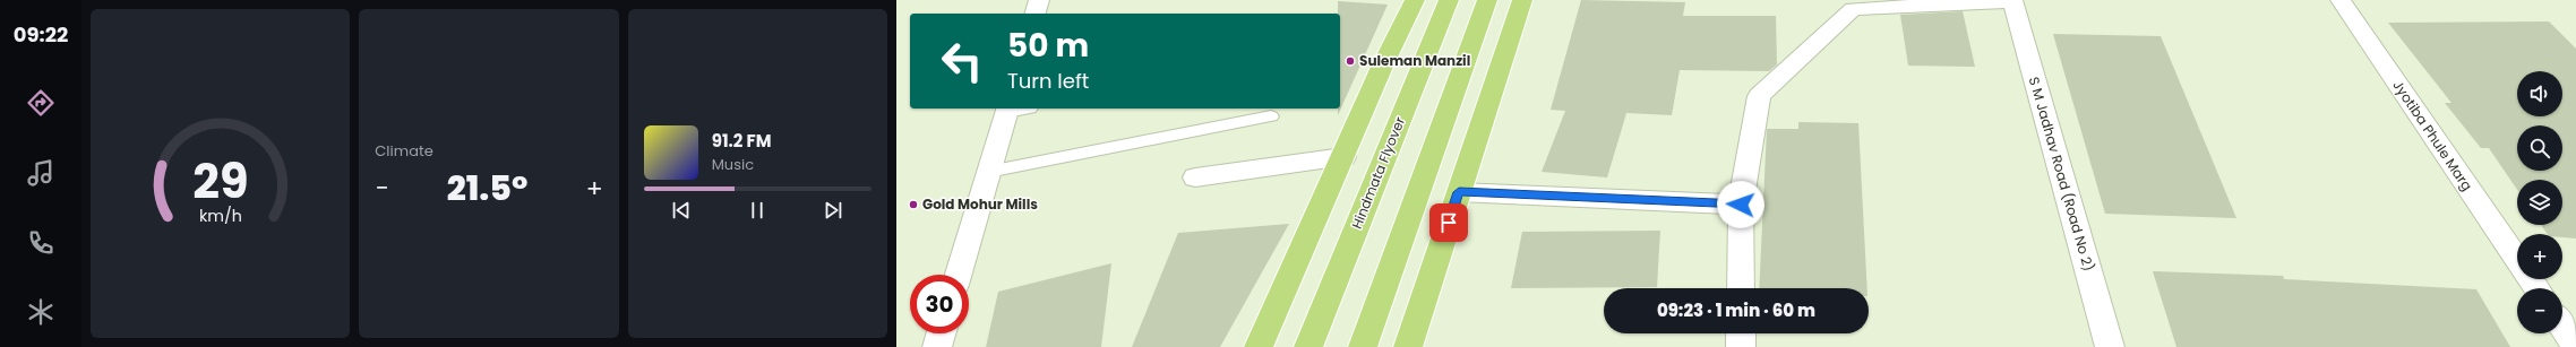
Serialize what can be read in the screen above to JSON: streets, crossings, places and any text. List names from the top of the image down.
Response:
{
  "streets": {
    "highway": ["Hindmata Flyover"],
    "street": ["Jyotiba Phule Marg", "S M Jadhav Road (Road No 2)"]
  },
  "places": ["Suleman Manzil", "Gold Mohur Mills"],
  "page": {
    "tabs": "09:22",
    "tile": "Climate",
    "turn": ["50 m", "Turn left"],
    "map_buttons": ["+", "−"],
    "song": ["91.2 FM", "Music"],
    "heat": ["−", "21.5°", "+"],
    "limit": "30",
    "trip": "09:23 · 1 min · 60 m",
    "gauge": ["29", "km/h"]
  }
}
